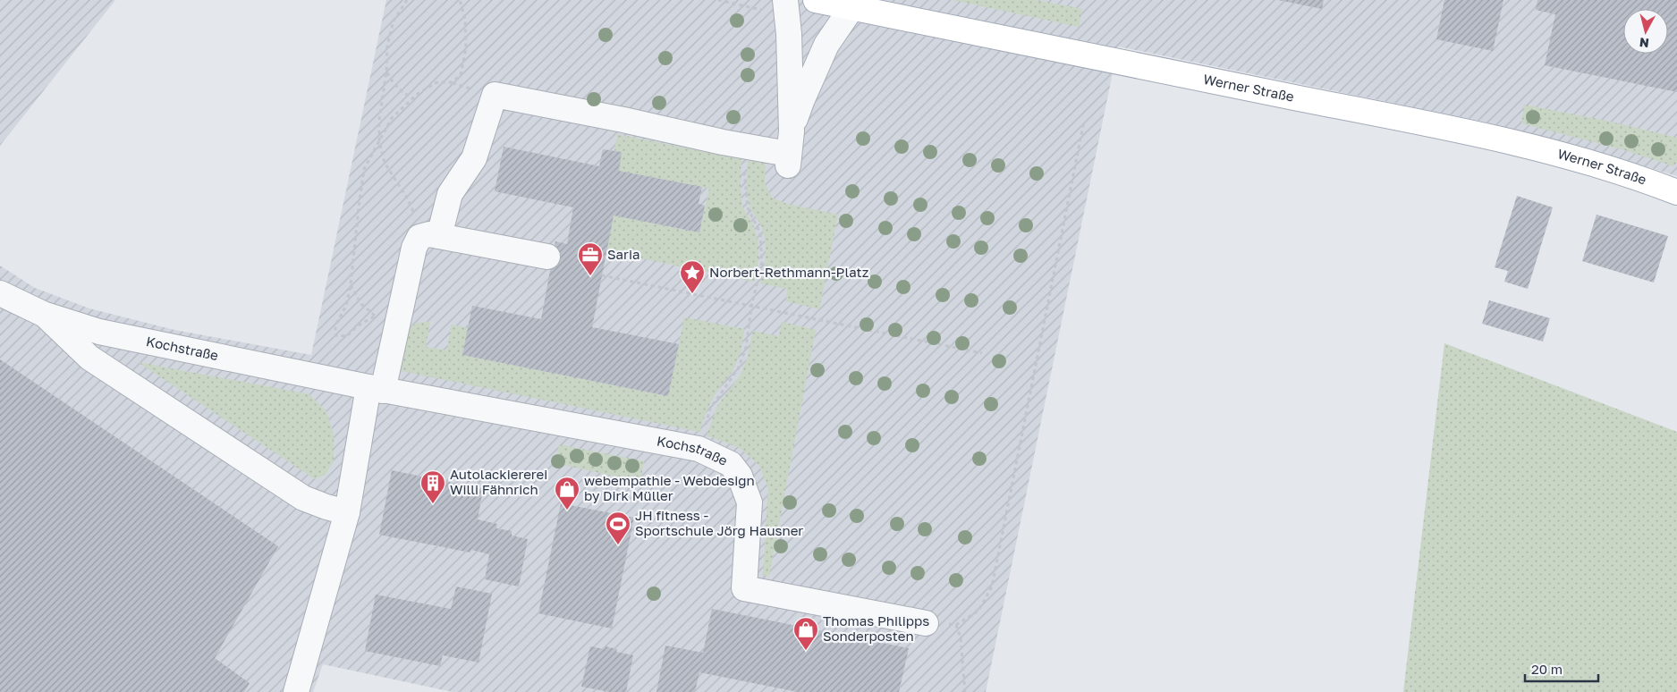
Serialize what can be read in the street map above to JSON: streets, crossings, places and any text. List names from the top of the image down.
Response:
{
  "streets": {
    "main road": ["Werner Straße"],
    "street": ["Kochstraße"]
  },
  "places": {
    "office": ["Saria"],
    "place": ["Norbert-Rethmann-Platz"],
    "building": ["Autolackiererei Willi Fähnrich"],
    "shop": ["webempathie - Webdesign by Dirk Müller", "Thomas Philipps Sonderposten"],
    "sports": ["JH fitness - Sportschule Jörg Hausner"]
  },
  "scale_bar": "20 m",
  "north": "bottom"
}
